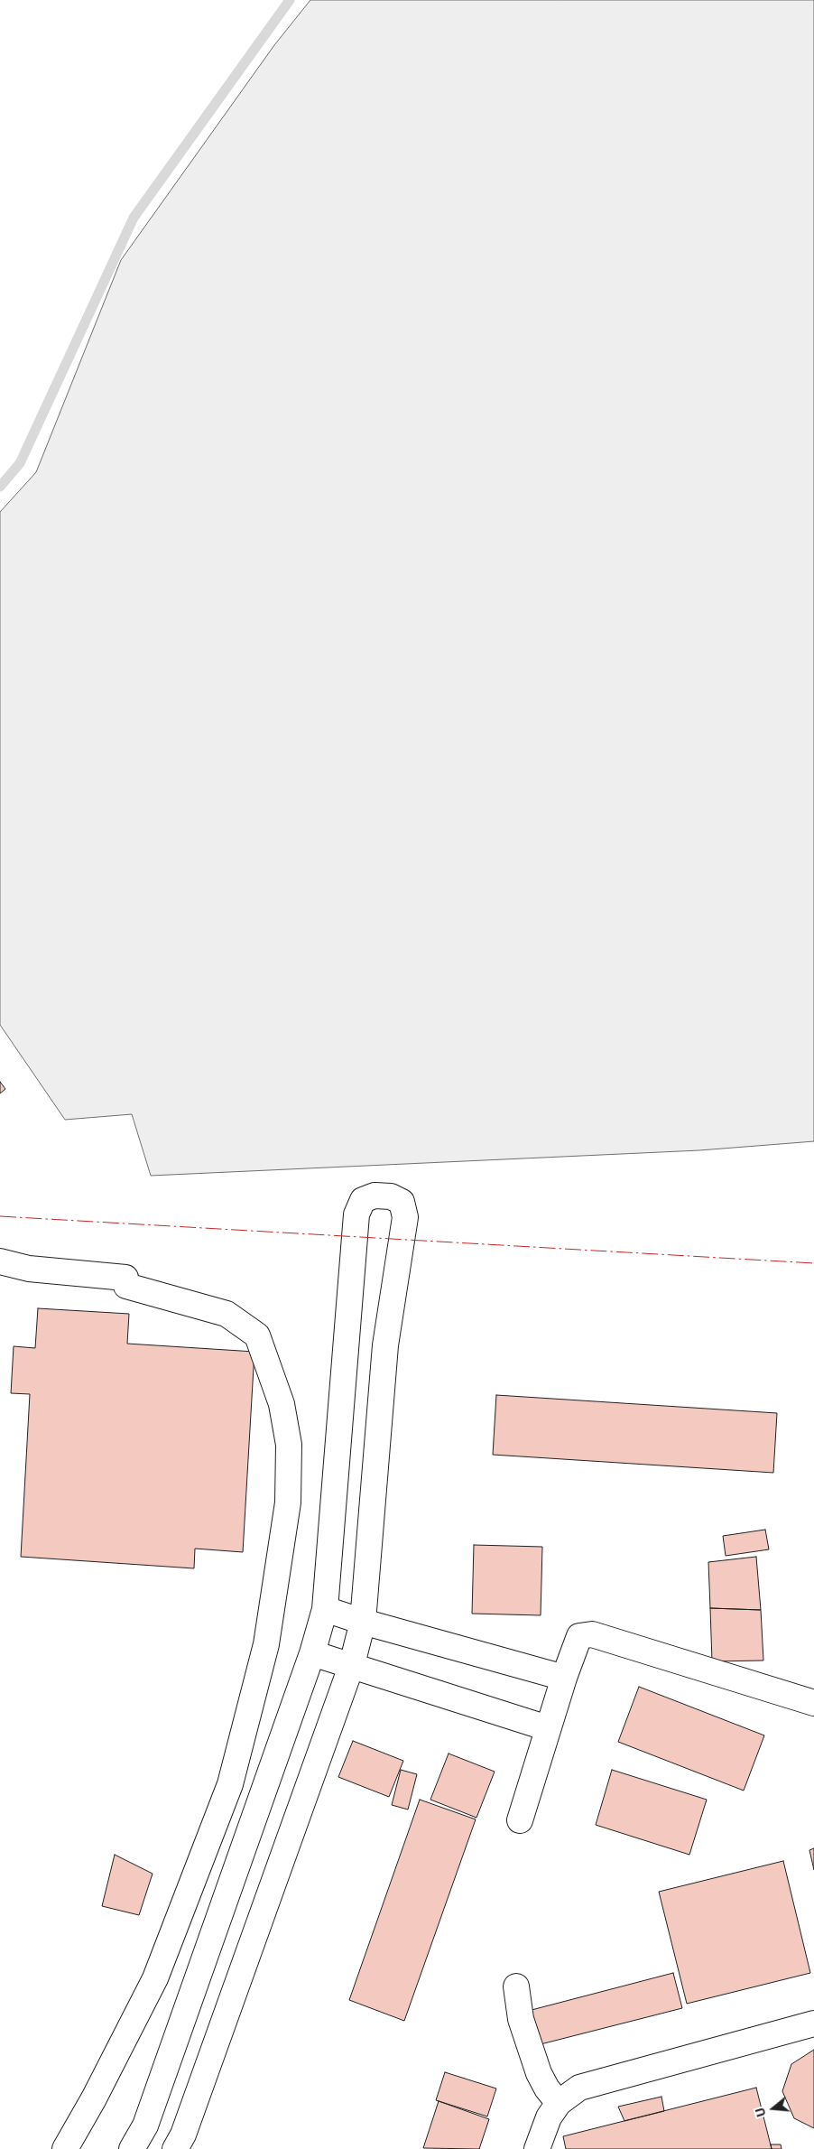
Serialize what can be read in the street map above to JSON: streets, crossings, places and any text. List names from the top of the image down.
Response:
{
  "north": "left"
}
